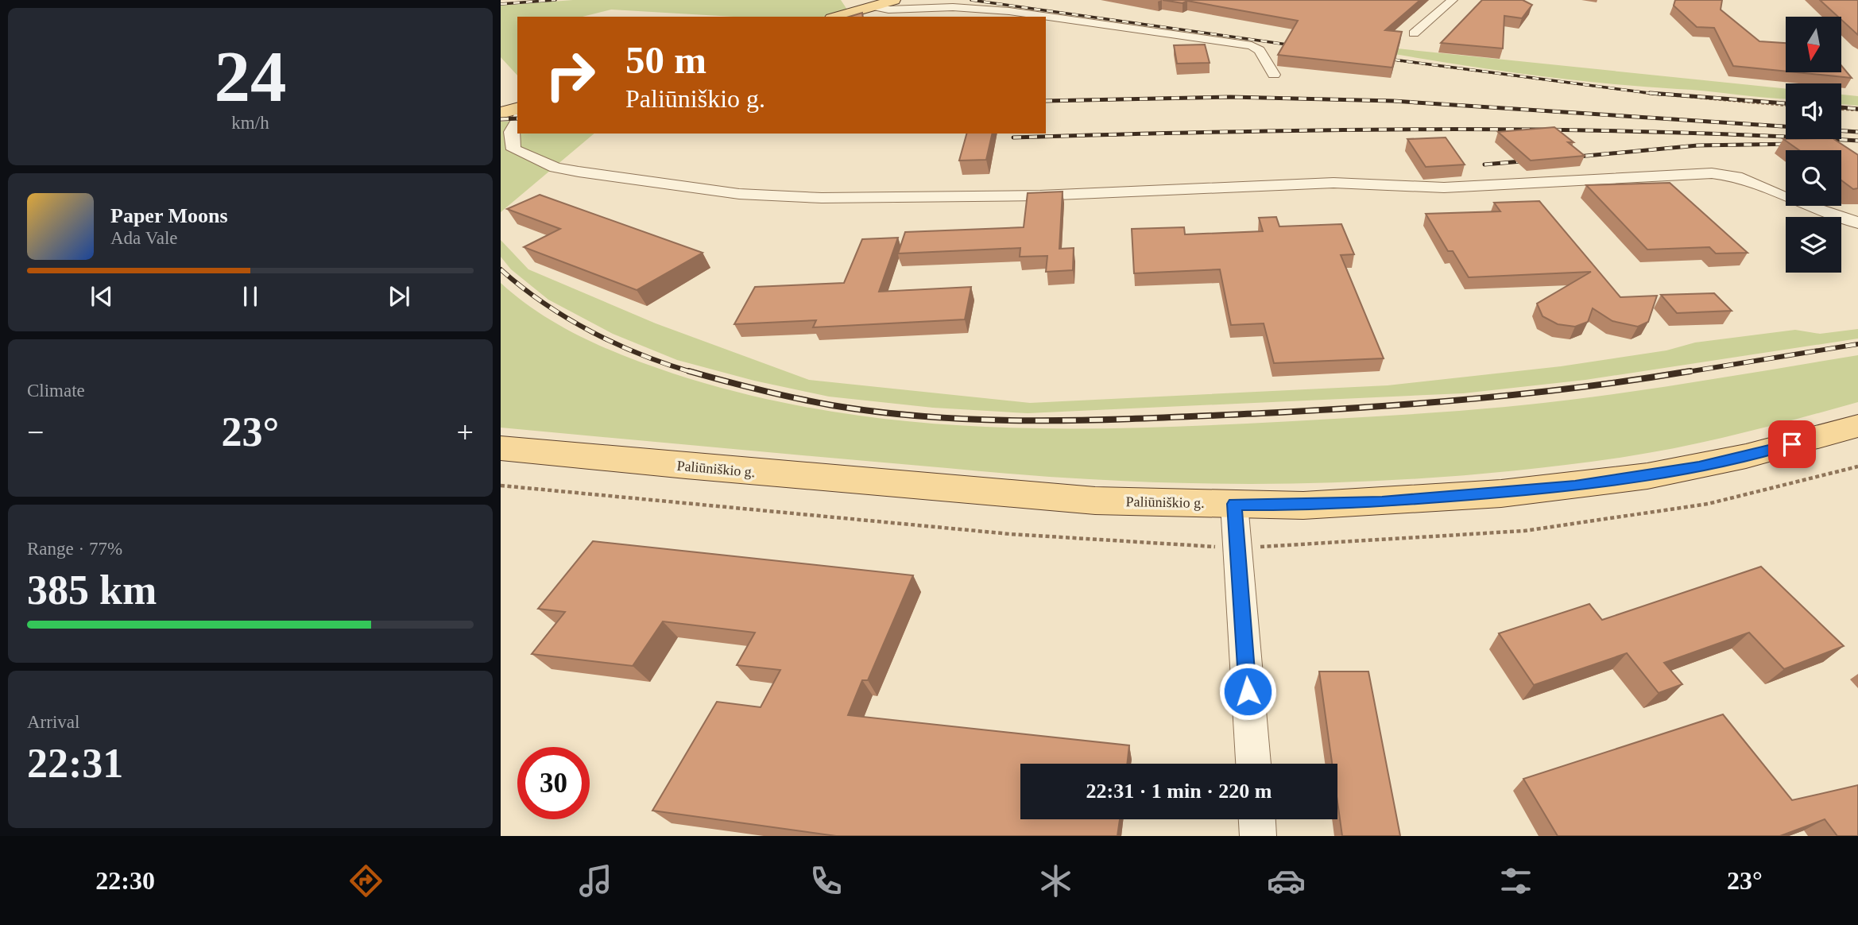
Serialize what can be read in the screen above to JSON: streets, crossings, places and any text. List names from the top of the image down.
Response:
{
  "streets": {
    "main road": ["Paliūniškio g."]
  },
  "north": "bottom",
  "page": {
    "tile": [
      ["24", "km/h"],
      "Climate",
      ["Range · 77%", "385 km"],
      ["Arrival", "22:31"]
    ],
    "turn": ["50 m", "Paliūniškio g."],
    "song": ["Paper Moons", "Ada Vale"],
    "heat": ["−", "23°", "+"],
    "limit": "30",
    "trip": "22:31 · 1 min · 220 m",
    "tabs": ["22:30", "23°"]
  }
}
